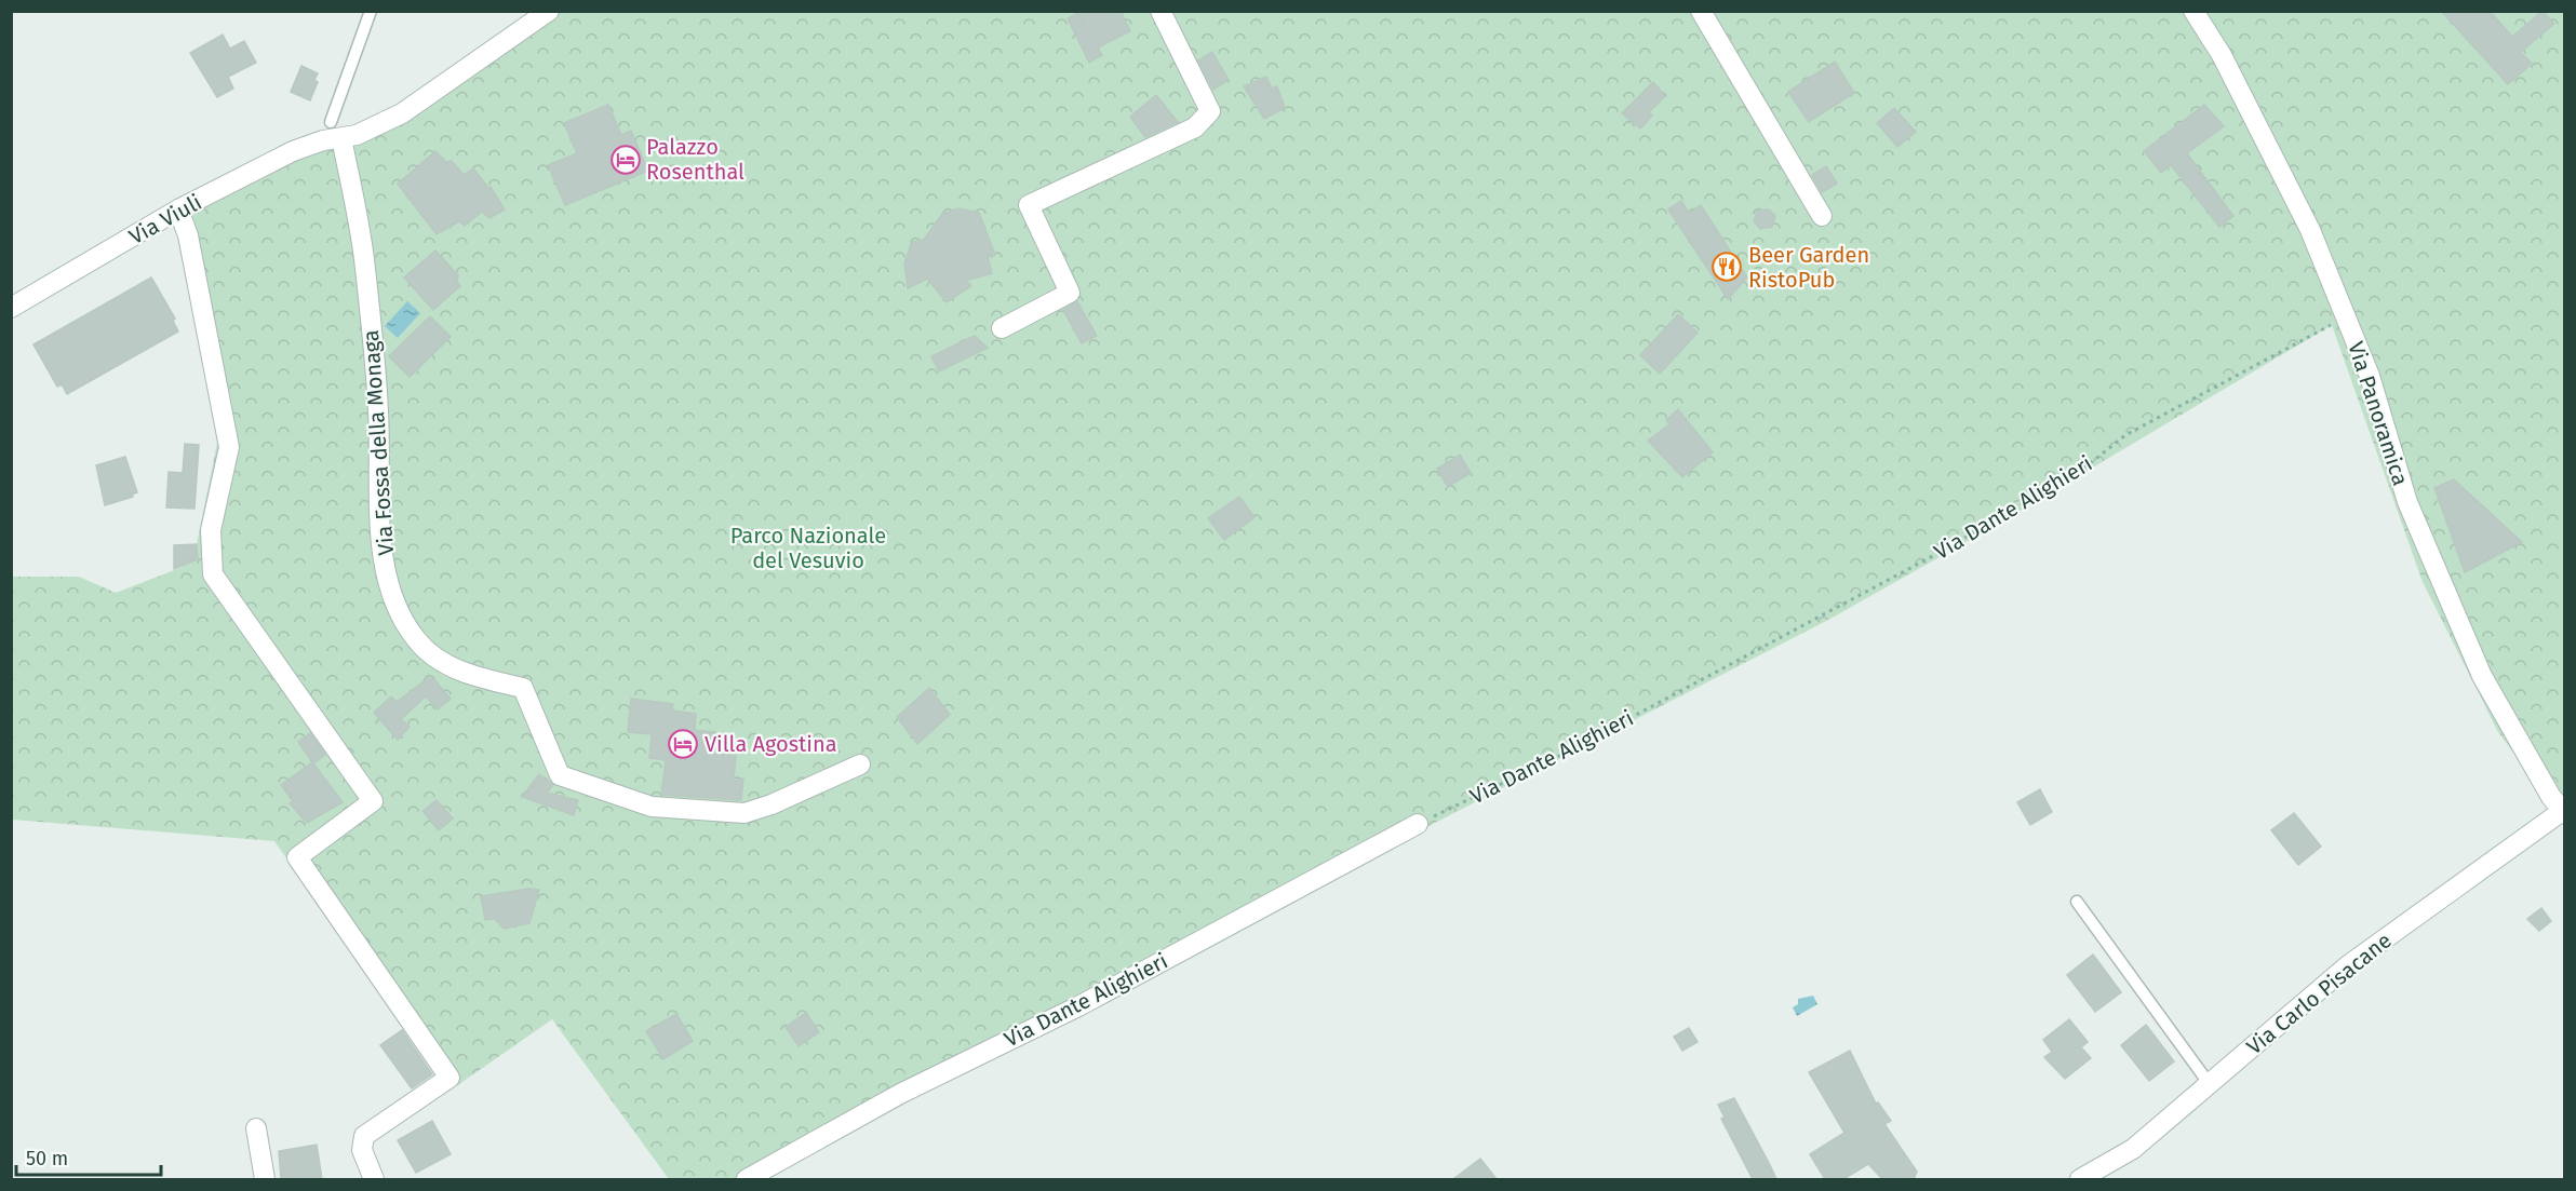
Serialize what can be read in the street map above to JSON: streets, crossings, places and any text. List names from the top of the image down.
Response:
{
  "streets": {
    "street": [
      "Via Viuli",
      "Via Panoramica",
      "Via Fossa della Monaga",
      "Via Dante Alighieri",
      "Via Carlo Pisacane"
    ]
  },
  "crossings": [
    ["Via Viuli", "Via Fossa della Monaga"],
    ["Via Panoramica", "Via Dante Alighieri"],
    ["Via Panoramica", "Via Carlo Pisacane"]
  ],
  "parks": ["Parco Nazionale del Vesuvio"],
  "places": {
    "hotel": ["Palazzo Rosenthal", "Villa Agostina"],
    "restaurant": ["Beer Garden RistoPub"]
  },
  "scale_bar": "50 m"
}
